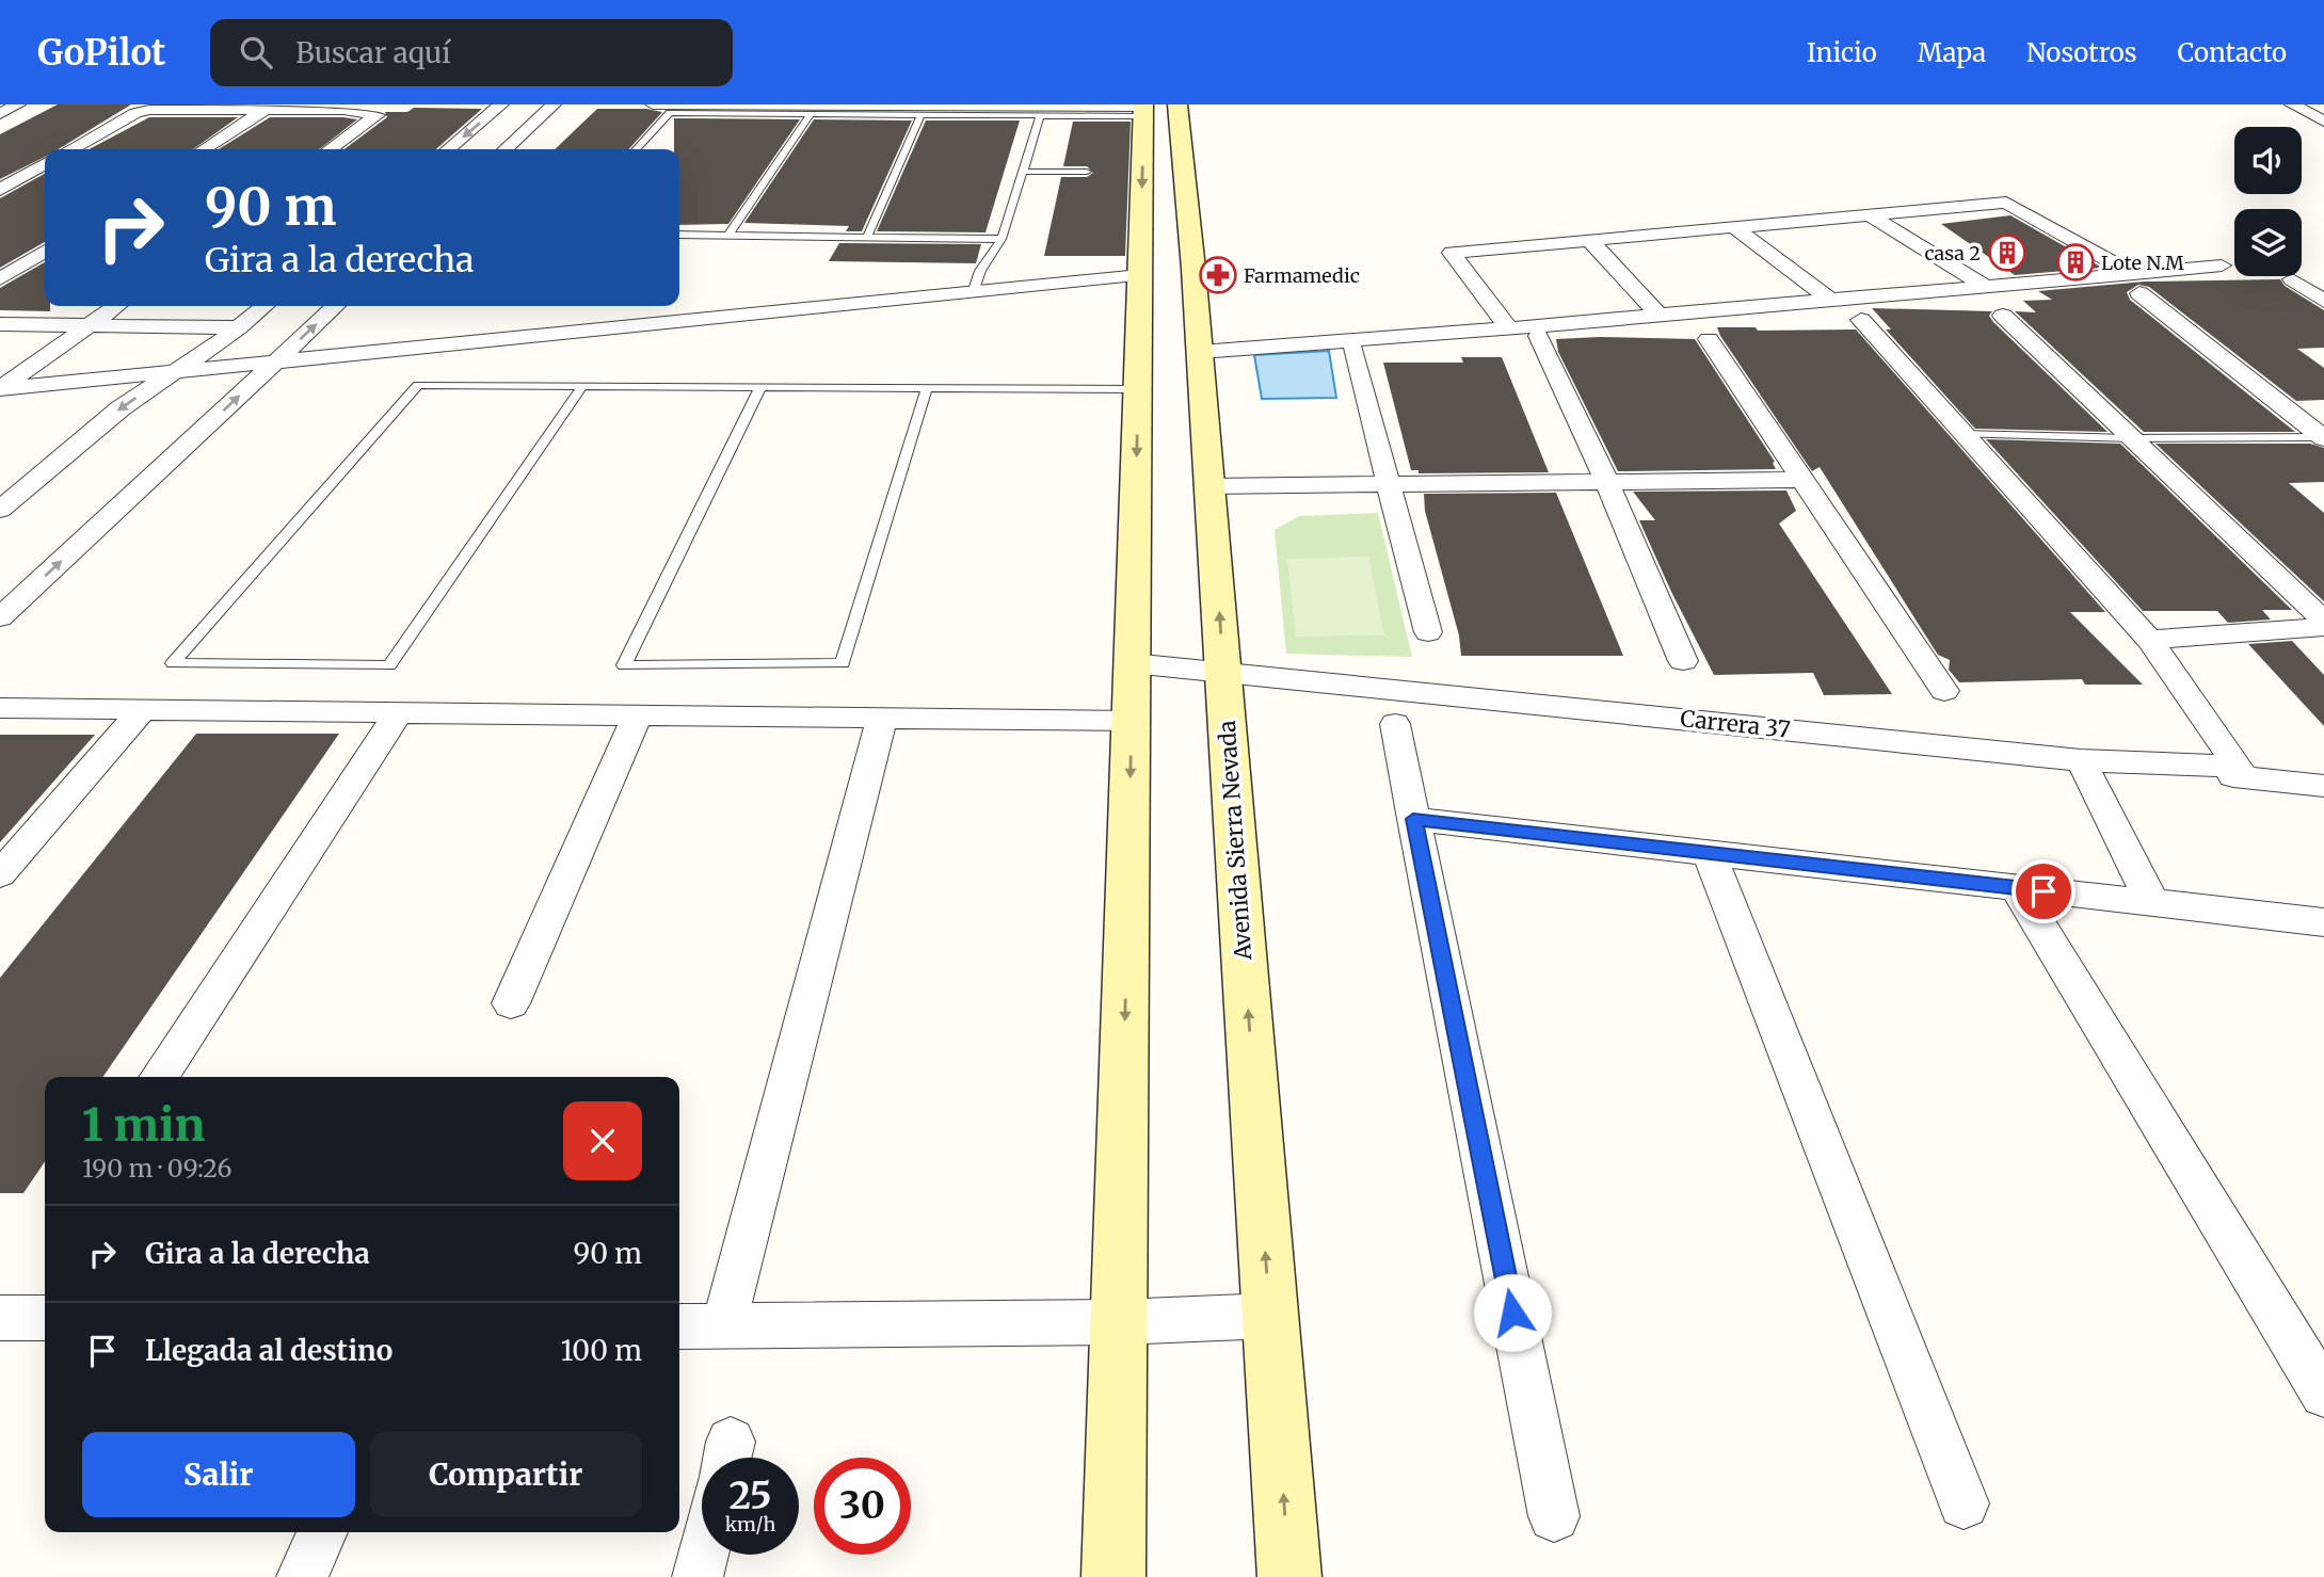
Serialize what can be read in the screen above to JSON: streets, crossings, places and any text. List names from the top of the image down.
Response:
{
  "streets": {
    "main road": ["Avenida Sierra Nevada"],
    "street": ["Carrera 37"]
  },
  "crossings": [
    ["Carrera 37", "Avenida Sierra Nevada"]
  ],
  "places": {
    "building": ["casa 2", "Lote N.M"],
    "pharmacy": ["Farmamedic"]
  },
  "page": {
    "header": "GoPilot",
    "search": "Buscar aquí",
    "nav": [
      "Inicio",
      "Mapa",
      "Nosotros",
      "Contacto"
    ],
    "turn": ["90 m", "Gira a la derecha"],
    "heading": ["1 min", "190 m · 09:26"],
    "list": [
      {
        "name": "Gira a la derecha",
        "value": "90 m"
      },
      {
        "name": "Llegada al destino",
        "value": "100 m"
      }
    ],
    "buttons": ["Salir", "Compartir"],
    "speed": "25 km/h",
    "limit": "30"
  }
}
